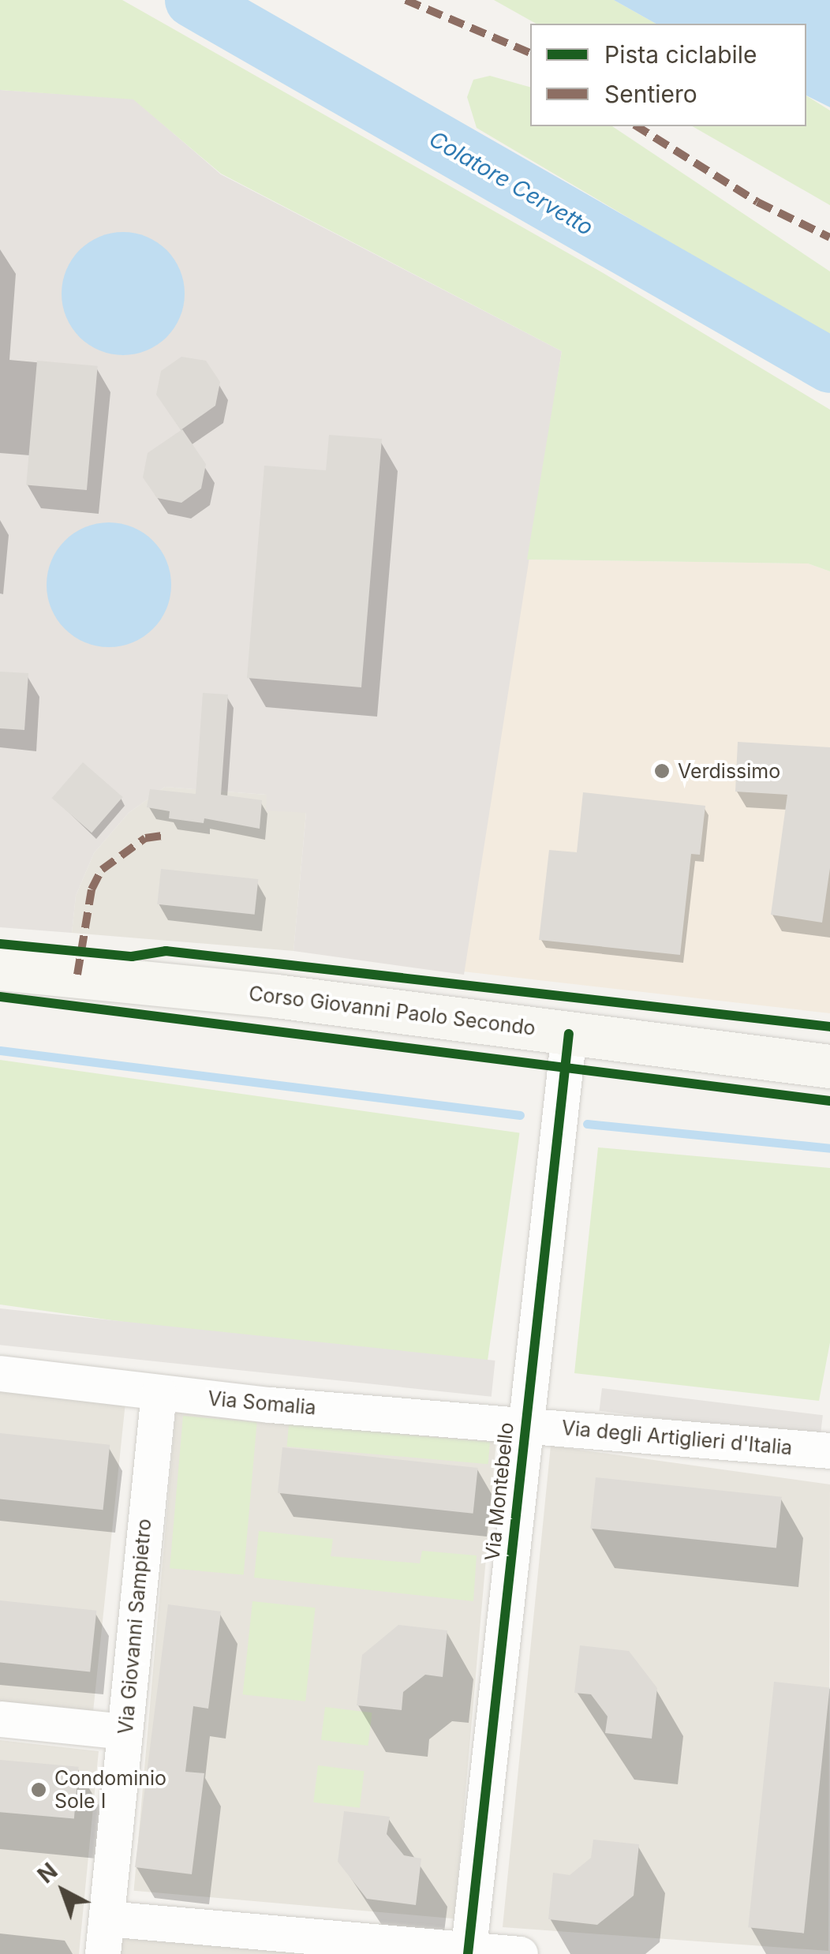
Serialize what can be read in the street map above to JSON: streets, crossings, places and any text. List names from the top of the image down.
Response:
{
  "streets": {
    "main road": ["Corso Giovanni Paolo Secondo"],
    "street": [
      "Via Somalia",
      "Via degli Artiglieri d'Italia",
      "Via Montebello",
      "Via Giovanni Sampietro"
    ]
  },
  "crossings": [
    ["Corso Giovanni Paolo Secondo", "Via Montebello"],
    ["Via Somalia", "Via degli Artiglieri d'Italia"],
    ["Via Somalia", "Via Montebello"],
    ["Via Somalia", "Via Giovanni Sampietro"],
    ["Via degli Artiglieri d'Italia", "Via Montebello"]
  ],
  "water": ["Colatore Cervetto"],
  "places": ["Verdissimo", "Condominio Sole I"],
  "legend": ["Pista ciclabile", "Sentiero"],
  "north": "top left"
}
